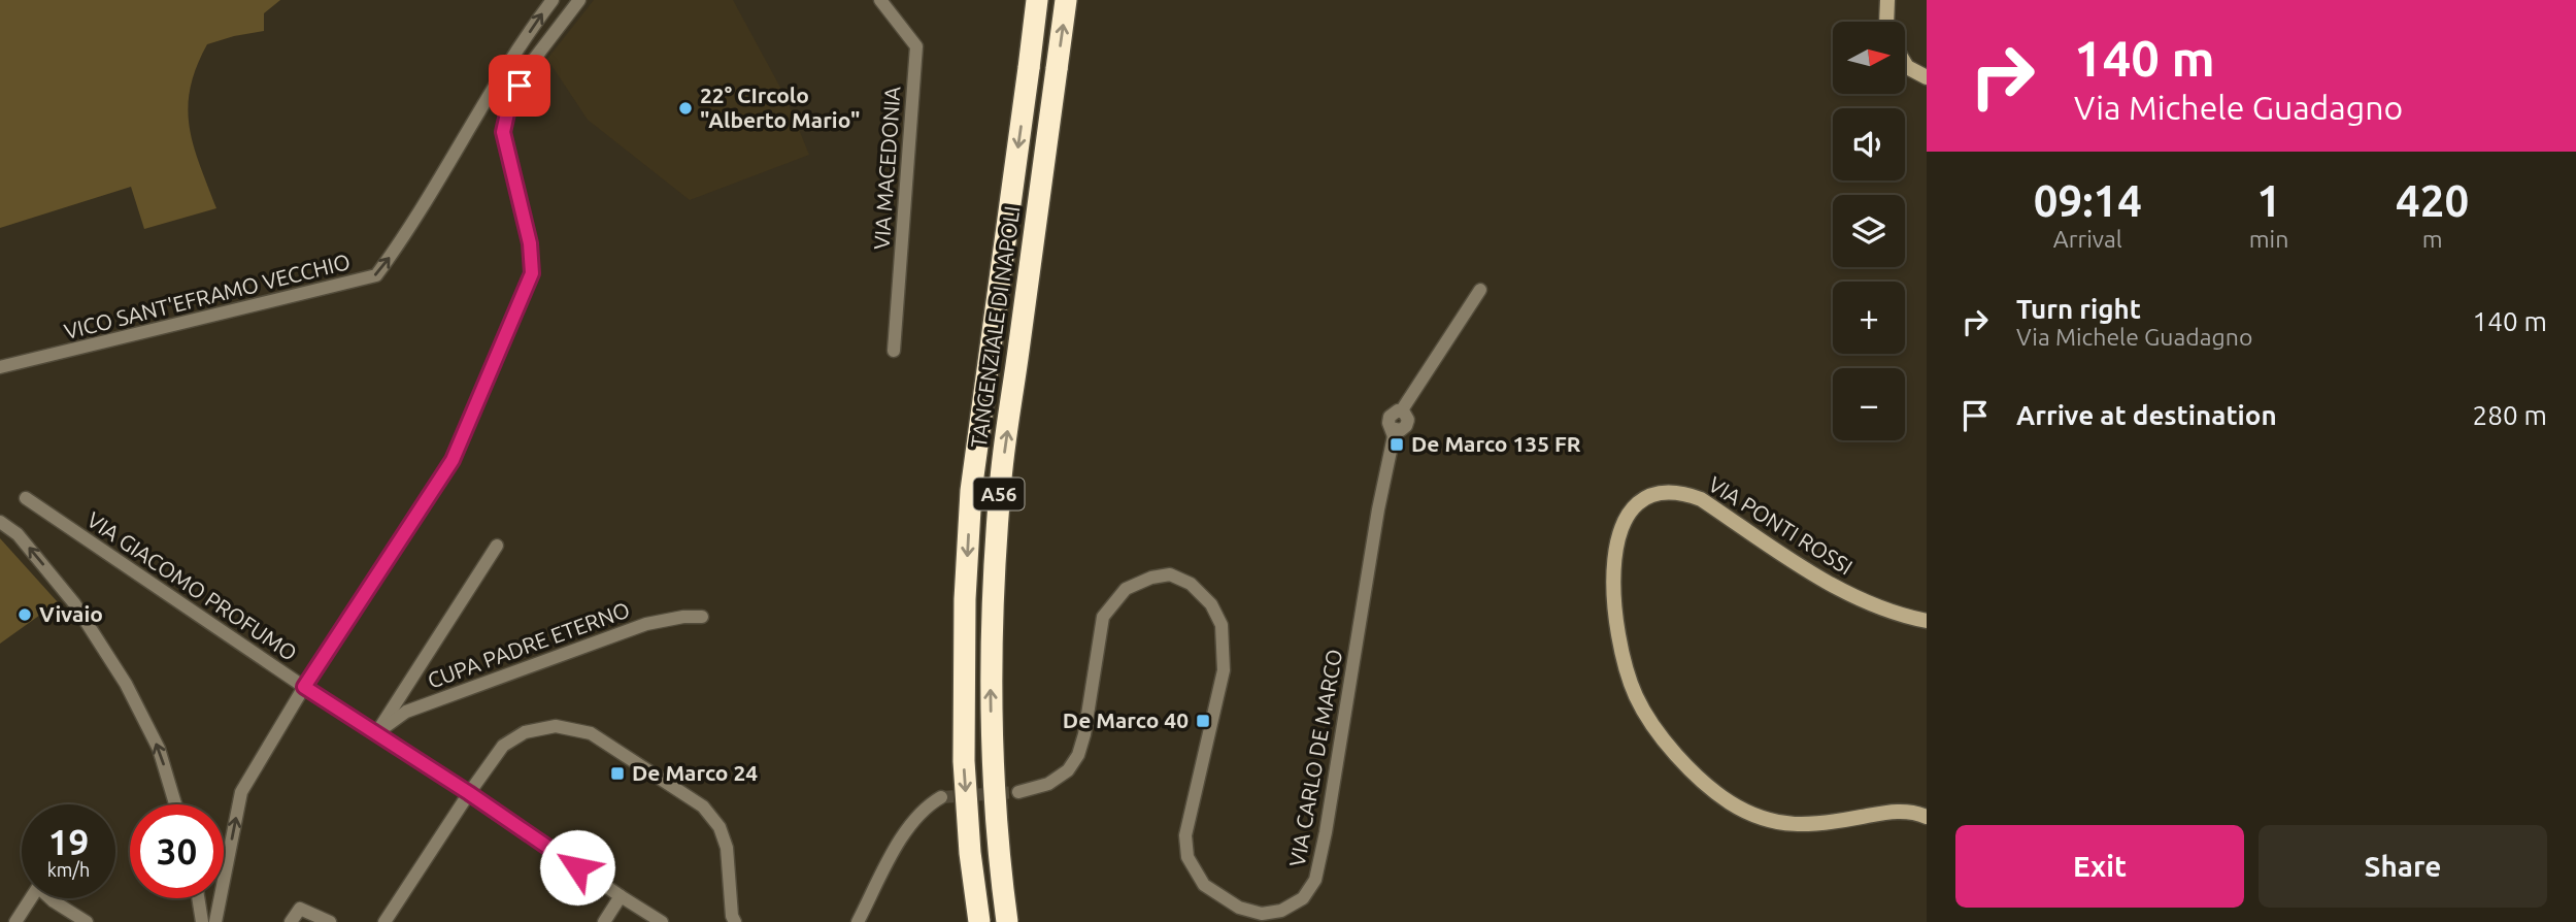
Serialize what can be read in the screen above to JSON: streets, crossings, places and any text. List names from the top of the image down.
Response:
{
  "streets": {
    "highway": ["TANGENZIALE DI NAPOLI", "A56"],
    "street": [
      "VIA MACEDONIA",
      "VICO SANT'EFRAMO VECCHIO",
      "VIA PONTI ROSSI",
      "VIA GIACOMO PROFUMO",
      "CUPA PADRE ETERNO",
      "VIA CARLO DE MARCO"
    ]
  },
  "crossings": [
    ["VIA GIACOMO PROFUMO", "CUPA PADRE ETERNO"]
  ],
  "one_way": ["VICO SANT'EFRAMO VECCHIO"],
  "places": {
    "other": ["22° CIrcolo \"Alberto Mario\"", "Vivaio"],
    "transit": ["De Marco 135 FR", "De Marco 40", "De Marco 24"]
  },
  "north": "right",
  "page": {
    "turn": ["140 m", "Via Michele Guadagno"],
    "map_buttons": ["+", "−"],
    "eta": [
      "09:14",
      "Arrival",
      "1",
      "min",
      "420",
      "m"
    ],
    "list": [
      {
        "name": "Turn right",
        "note": "Via Michele Guadagno",
        "value": "140 m"
      },
      {
        "name": "Arrive at destination",
        "value": "280 m"
      }
    ],
    "speed": "19 km/h",
    "limit": "30",
    "buttons": ["Exit", "Share"]
  }
}
